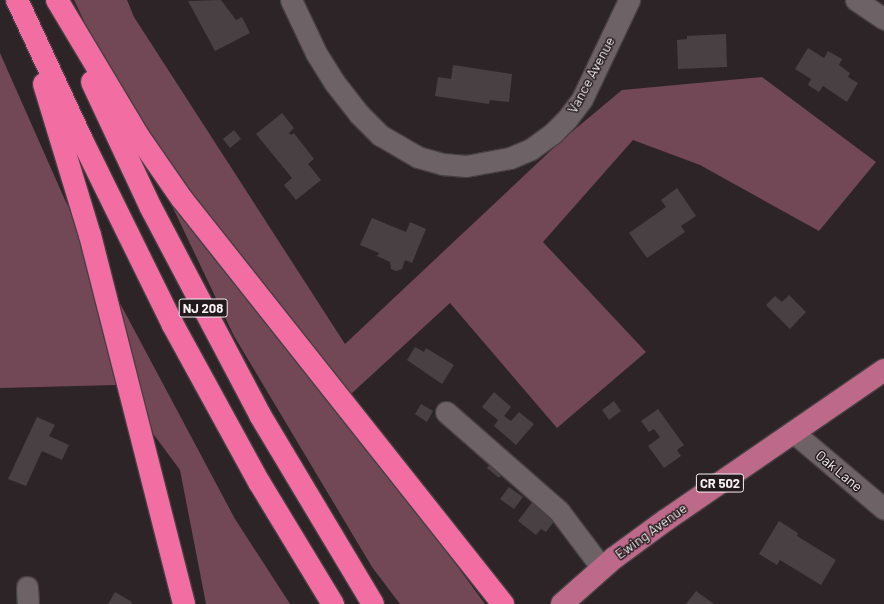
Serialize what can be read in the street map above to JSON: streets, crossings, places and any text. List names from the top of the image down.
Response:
{
  "streets": {
    "highway": ["NJ 208"],
    "main road": ["CR 502", "Ewing Avenue"],
    "street": ["Vance Avenue", "Oak Lane"]
  },
  "crossings": [
    ["Oak Lane", "Ewing Avenue"]
  ]
}
